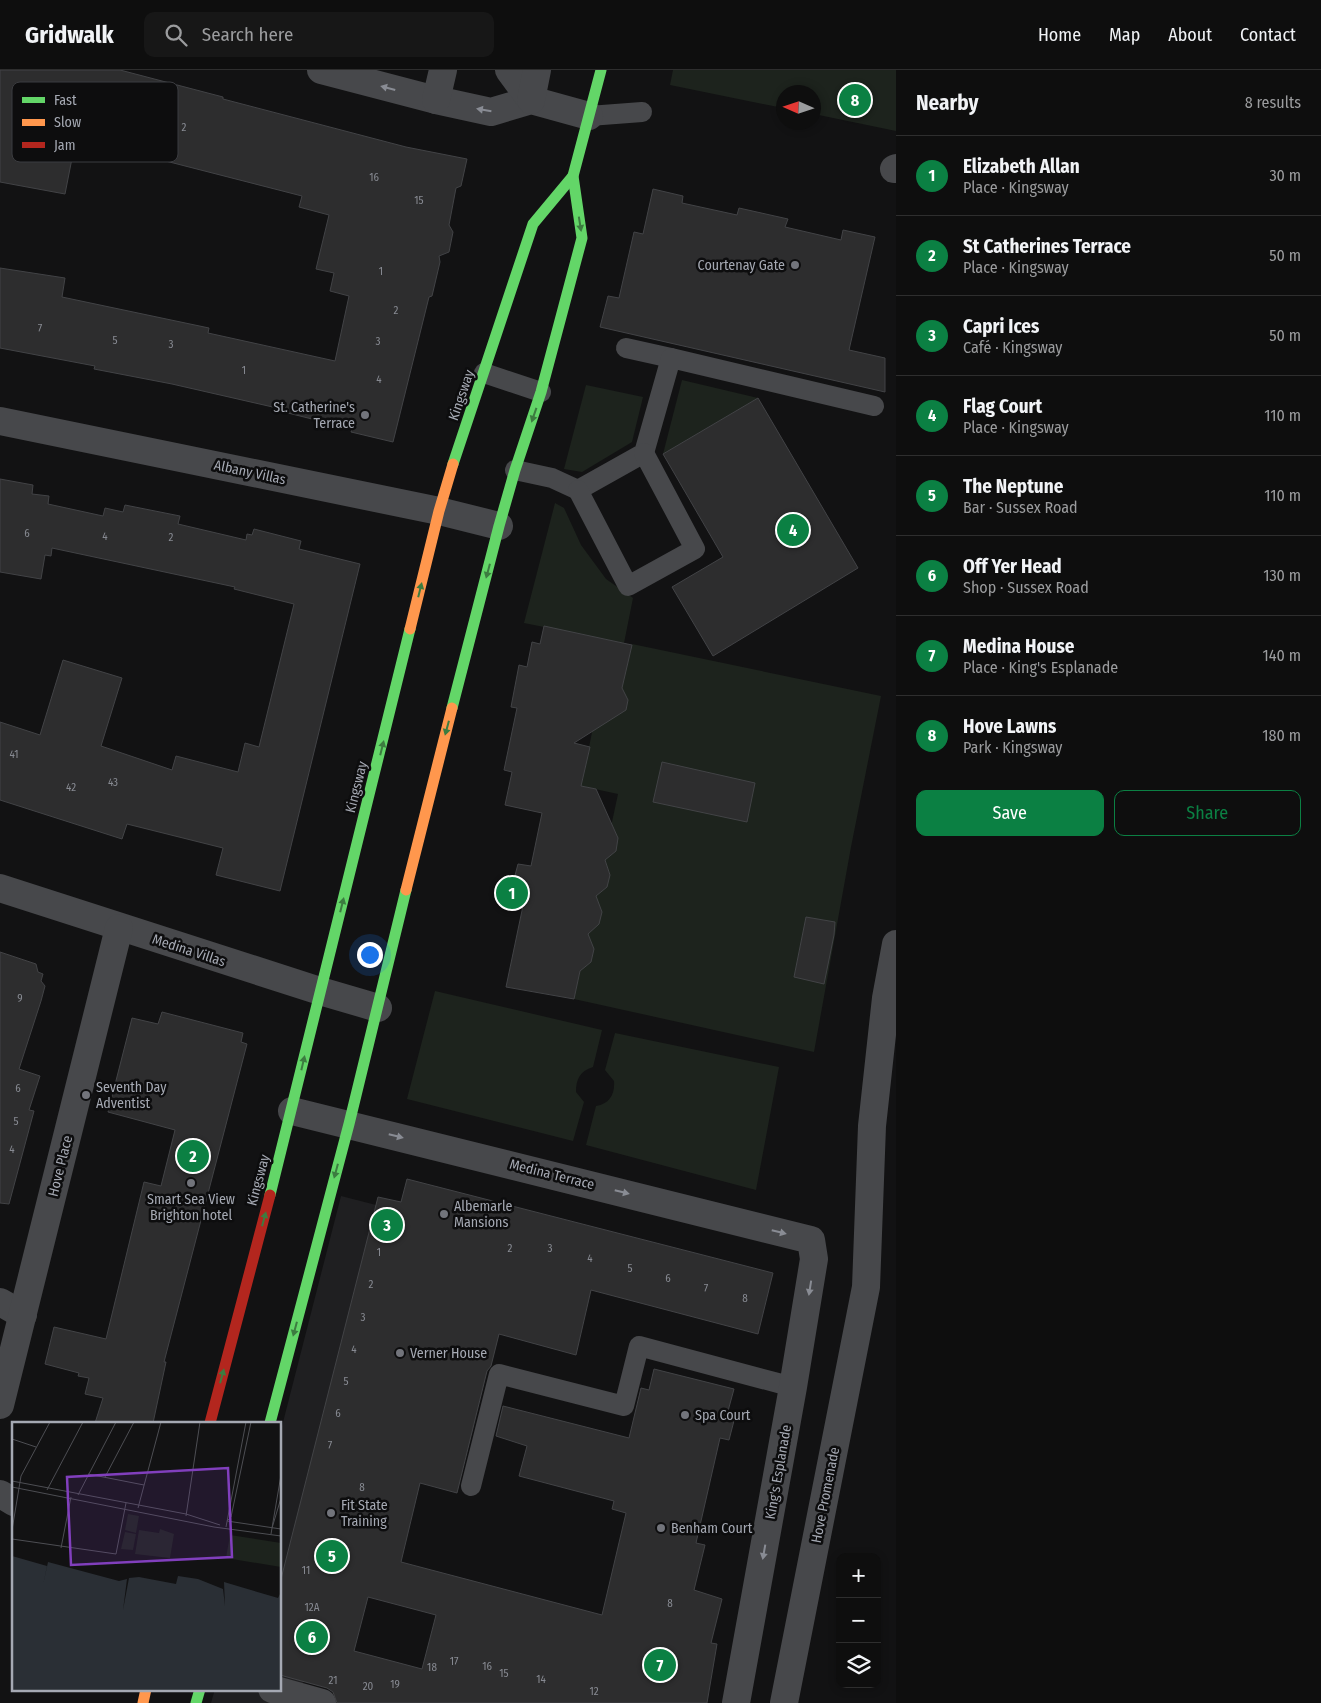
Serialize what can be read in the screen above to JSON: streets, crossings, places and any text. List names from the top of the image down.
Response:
{
  "streets": {
    "main road": ["Kingsway"],
    "street": [
      "Albany Villas",
      "Medina Villas",
      "Hove Place",
      "Medina Terrace",
      "King's Esplanade",
      "Hove Promenade"
    ]
  },
  "crossings": [
    ["Kingsway", "Albany Villas"],
    ["Kingsway", "Medina Villas"],
    ["Kingsway", "Medina Terrace"],
    ["Medina Villas", "Hove Place"],
    ["Medina Terrace", "King's Esplanade"]
  ],
  "one_way": ["Medina Terrace", "King's Esplanade"],
  "places": [
    "Courtenay Gate",
    "St. Catherine's Terrace",
    "Seventh Day Adventist",
    "Smart Sea View Brighton hotel",
    "Albemarle Mansions",
    "Verner House",
    "Spa Court",
    "Fit State Training",
    "Benham Court"
  ],
  "house_numbers": [
    "2",
    "16",
    "15",
    "1",
    "2",
    "7",
    "5",
    "3",
    "3",
    "1",
    "4",
    "6",
    "4",
    "2",
    "41",
    "43",
    "42",
    "9",
    "6",
    "5",
    "4",
    "2",
    "3",
    "1",
    "4",
    "5",
    "6",
    "2",
    "7",
    "8",
    "3",
    "4",
    "5",
    "6",
    "7",
    "8",
    "11",
    "8",
    "12A",
    "17",
    "16",
    "18",
    "15",
    "14",
    "21",
    "19",
    "20",
    "12"
  ],
  "legend": ["Fast", "Slow", "Jam"],
  "north": "left",
  "page": {
    "header": "Gridwalk",
    "search": "Search here",
    "nav": [
      "Home",
      "Map",
      "About",
      "Contact"
    ],
    "heading": ["Nearby", "8 results"],
    "pins": [
      "8",
      "4",
      "1",
      "2",
      "3",
      "5",
      "6",
      "7"
    ],
    "list": [
      {
        "mark": "1",
        "name": "Elizabeth Allan",
        "note": "Place · Kingsway",
        "value": "30 m"
      },
      {
        "mark": "2",
        "name": "St Catherines Terrace",
        "note": "Place · Kingsway",
        "value": "50 m"
      },
      {
        "mark": "3",
        "name": "Capri Ices",
        "note": "Café · Kingsway",
        "value": "50 m"
      },
      {
        "mark": "4",
        "name": "Flag Court",
        "note": "Place · Kingsway",
        "value": "110 m"
      },
      {
        "mark": "5",
        "name": "The Neptune",
        "note": "Bar · Sussex Road",
        "value": "110 m"
      },
      {
        "mark": "6",
        "name": "Off Yer Head",
        "note": "Shop · Sussex Road",
        "value": "130 m"
      },
      {
        "mark": "7",
        "name": "Medina House",
        "note": "Place · King's Esplanade",
        "value": "140 m"
      },
      {
        "mark": "8",
        "name": "Hove Lawns",
        "note": "Park · Kingsway",
        "value": "180 m"
      }
    ],
    "buttons": ["Save", "Share"],
    "map_buttons": ["+", "−"]
  }
}
